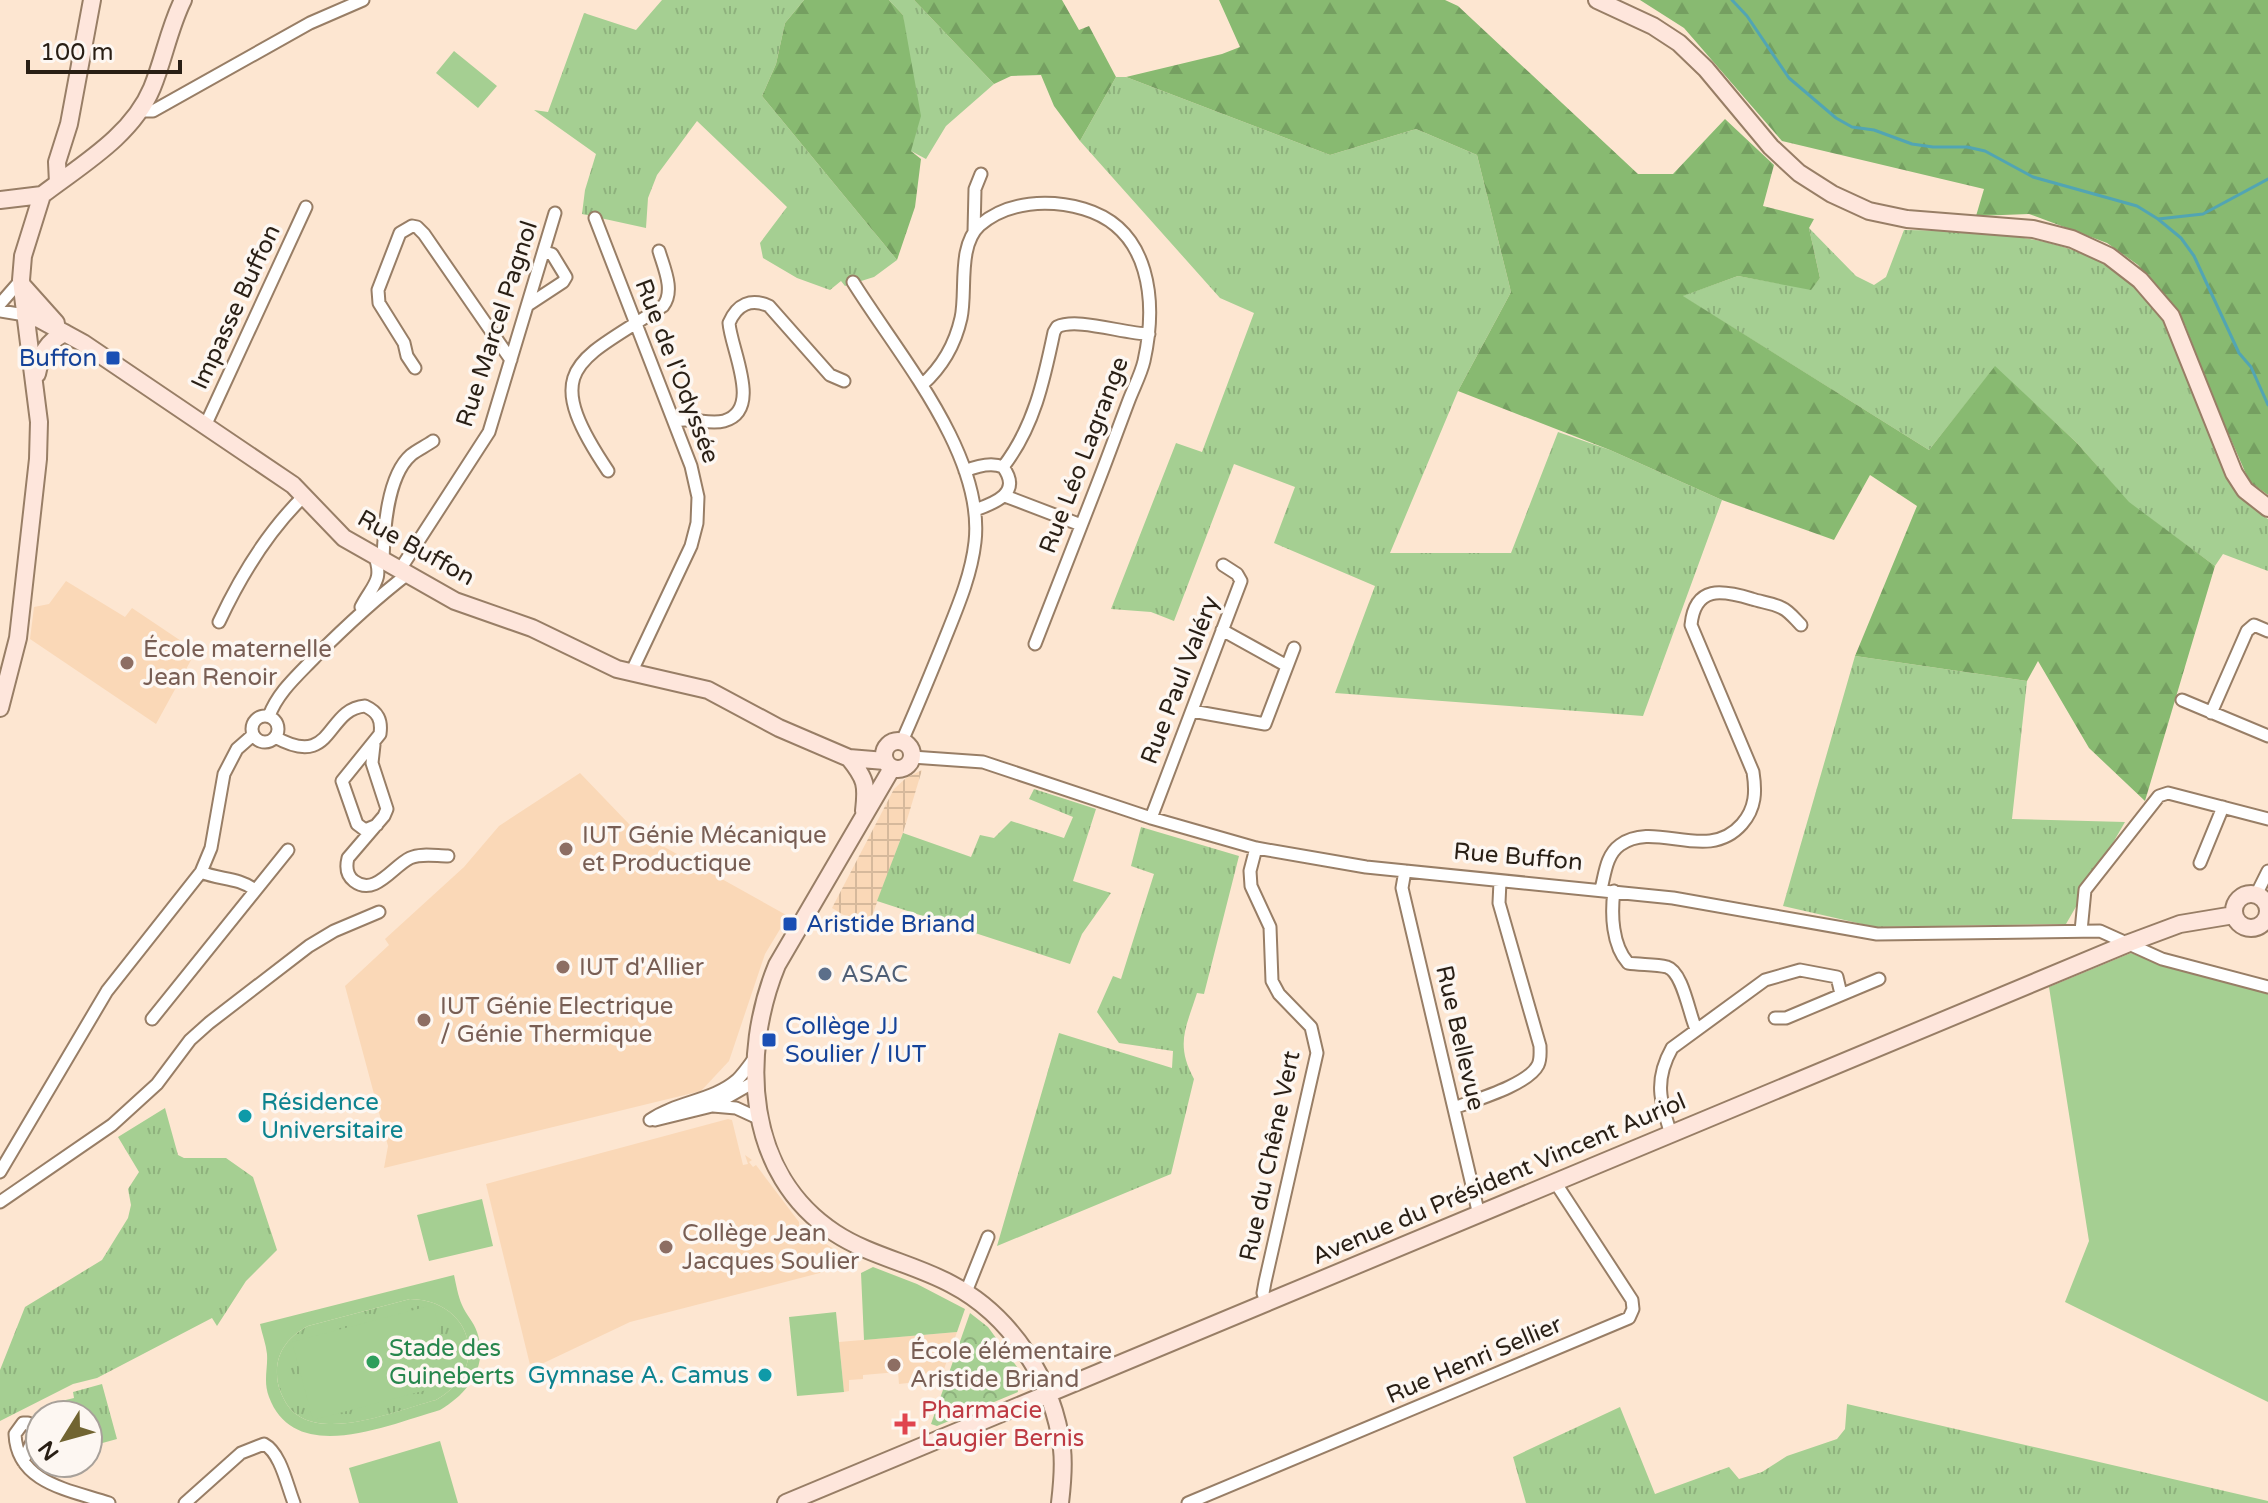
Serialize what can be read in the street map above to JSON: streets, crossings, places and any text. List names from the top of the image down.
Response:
{
  "streets": {
    "main road": ["Rue Buffon", "Avenue du Président Vincent Auriol"],
    "street": [
      "Impasse Buffon",
      "Rue Marcel Pagnol",
      "Rue de l'Odyssée",
      "Rue Léo Lagrange",
      "Rue Paul Valéry",
      "Rue Bellevue",
      "Rue du Chêne Vert",
      "Rue Henri Sellier"
    ]
  },
  "crossings": [
    ["Impasse Buffon", "Rue Buffon"],
    ["Rue Marcel Pagnol", "Rue Buffon"],
    ["Rue de l'Odyssée", "Rue Buffon"],
    ["Rue Buffon", "Rue Paul Valéry"],
    ["Rue Buffon", "Rue Bellevue"],
    ["Rue Buffon", "Rue du Chêne Vert"],
    ["Rue Buffon", "Avenue du Président Vincent Auriol"],
    ["Rue Bellevue", "Avenue du Président Vincent Auriol"],
    ["Rue du Chêne Vert", "Avenue du Président Vincent Auriol"],
    ["Avenue du Président Vincent Auriol", "Rue Henri Sellier"]
  ],
  "places": {
    "transit": ["Buffon", "Aristide Briand", "Collège JJ Soulier / IUT"],
    "other": [
      "École maternelle Jean Renoir",
      "IUT Génie Mécanique et Productique",
      "IUT d'Allier",
      "ASAC",
      "IUT Génie Electrique / Génie Thermique",
      "Résidence Universitaire",
      "Collège Jean Jacques Soulier",
      "Stade des Guineberts",
      "École élémentaire Aristide Briand",
      "Gymnase A. Camus"
    ],
    "health": ["Pharmacie Laugier Bernis"]
  },
  "scale_bar": "100 m",
  "north": "bottom left"
}
